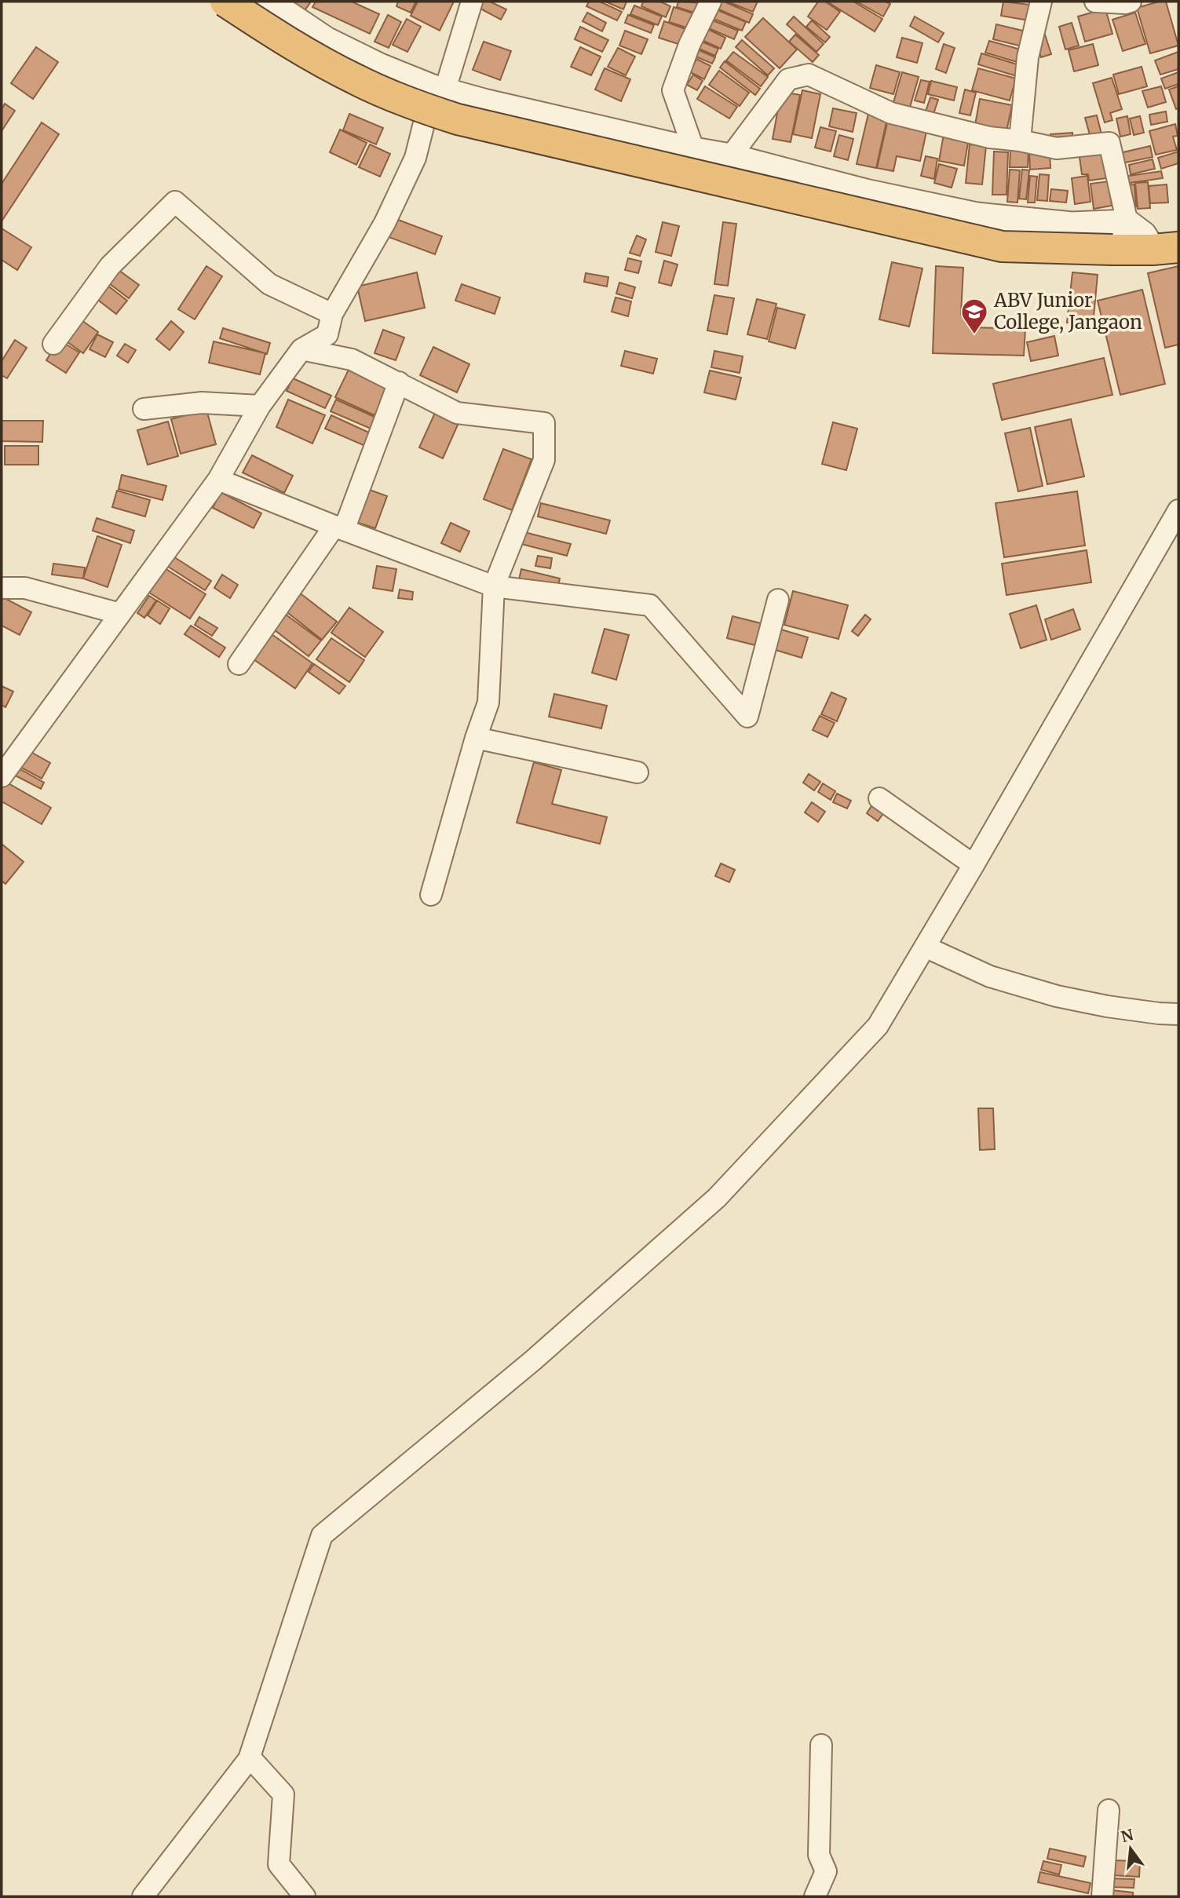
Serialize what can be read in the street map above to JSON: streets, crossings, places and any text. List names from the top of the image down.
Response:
{
  "places": {
    "school or university": ["ABV Junior College, Jangaon"]
  },
  "north": "top"
}
